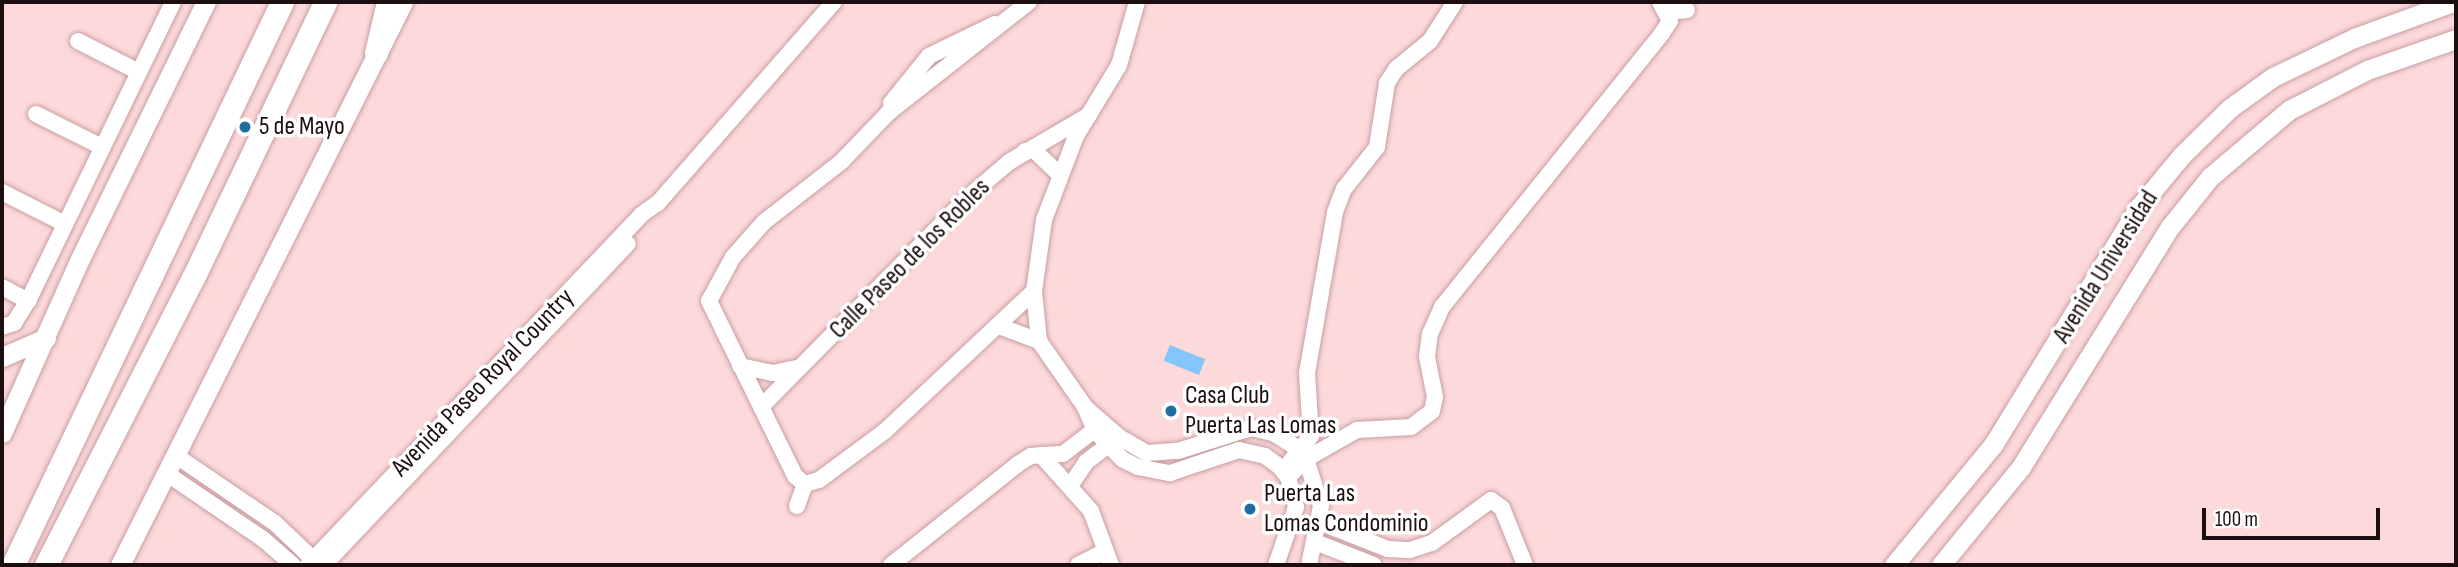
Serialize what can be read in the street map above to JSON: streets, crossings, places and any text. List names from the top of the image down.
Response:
{
  "streets": {
    "main road": ["Avenida Universidad"],
    "street": ["Calle Paseo de los Robles", "Avenida Paseo Royal Country"]
  },
  "places": ["5 de Mayo", "Casa Club Puerta Las Lomas", "Puerta Las Lomas Condominio"],
  "scale_bar": "100 m"
}
